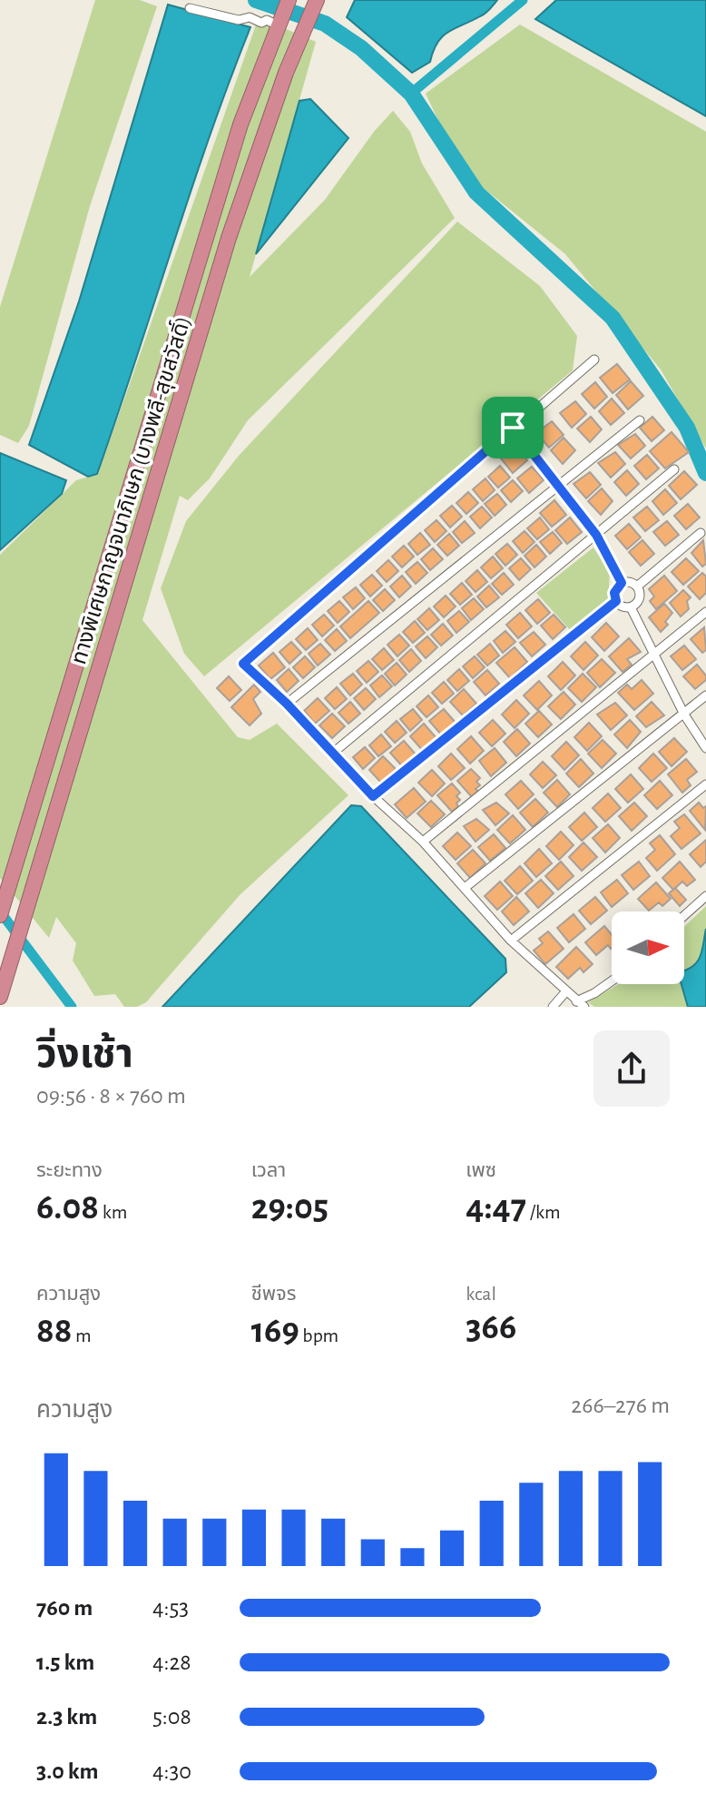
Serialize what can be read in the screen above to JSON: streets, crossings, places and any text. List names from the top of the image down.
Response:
{
  "streets": {
    "highway": ["ทางพิเศษกาญจนาภิเษก (บางพลี-สุขสวัสดิ์)"]
  },
  "north": "right",
  "page": {
    "heading": ["วิ่งเช้า", "09:56 · 8 × 760 m"],
    "stats": [
      ["ระยะทาง", "6.08 km"],
      ["เวลา", "29:05"],
      ["เพซ", "4:47 /km"],
      ["ความสูง", "88 m"],
      ["ชีพจร", "169 bpm"],
      ["kcal", "366"]
    ],
    "chart": ["ความสูง", "266–276 m"],
    "list": [
      {
        "name": "760 m",
        "note": "4:53"
      },
      {
        "name": "1.5 km",
        "note": "4:28"
      },
      {
        "name": "2.3 km",
        "note": "5:08"
      },
      {
        "name": "3.0 km",
        "note": "4:30"
      }
    ]
  }
}
